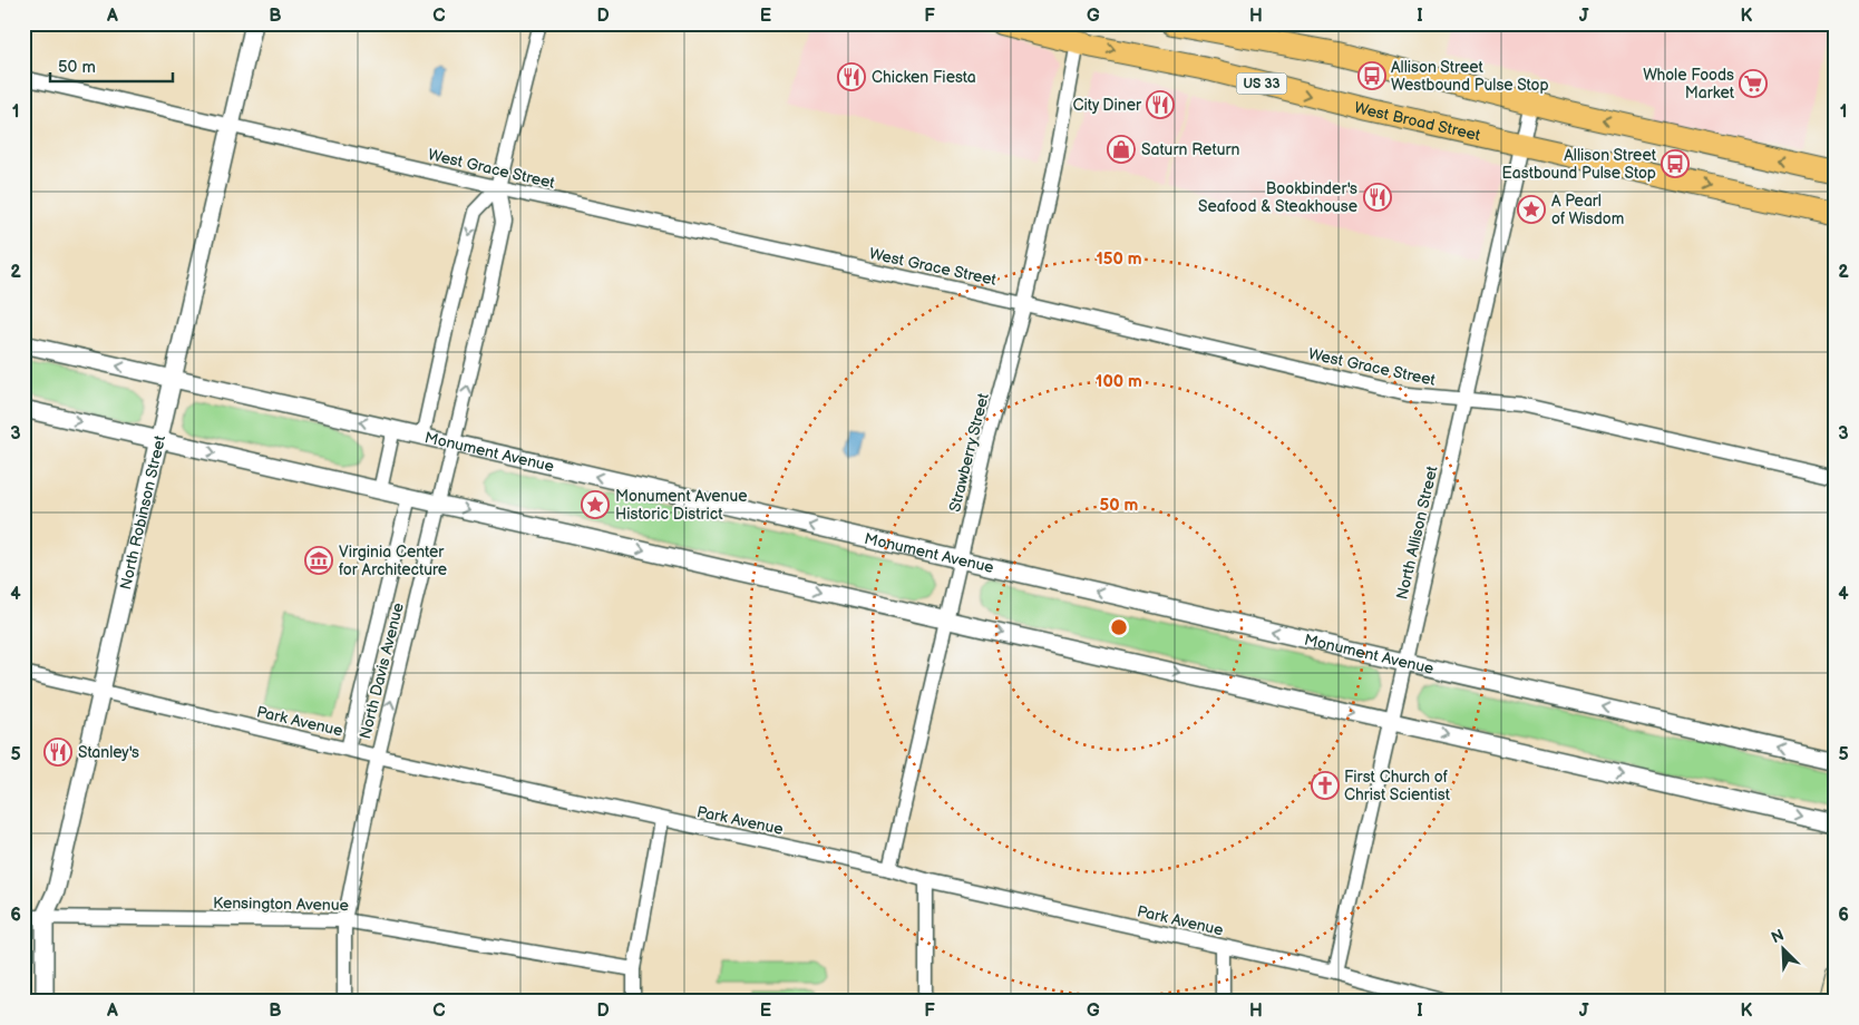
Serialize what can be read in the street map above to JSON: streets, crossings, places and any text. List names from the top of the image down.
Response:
{
  "streets": {
    "main road": ["US 33", "West Broad Street"],
    "street": [
      "West Grace Street",
      "Monument Avenue",
      "Strawberry Street",
      "North Robinson Street",
      "North Allison Street",
      "North Davis Avenue",
      "Park Avenue",
      "Kensington Avenue"
    ]
  },
  "crossings": [
    ["West Broad Street", "Strawberry Street"],
    ["West Broad Street", "North Allison Street"],
    ["West Grace Street", "Strawberry Street"],
    ["West Grace Street", "North Robinson Street"],
    ["West Grace Street", "North Allison Street"],
    ["West Grace Street", "North Davis Avenue"],
    ["Monument Avenue", "Strawberry Street"],
    ["Monument Avenue", "North Robinson Street"],
    ["Monument Avenue", "North Allison Street"],
    ["Monument Avenue", "North Davis Avenue"],
    ["Strawberry Street", "Park Avenue"],
    ["North Robinson Street", "Park Avenue"],
    ["North Robinson Street", "Kensington Avenue"],
    ["North Allison Street", "Park Avenue"],
    ["North Davis Avenue", "Park Avenue"],
    ["North Davis Avenue", "Kensington Avenue"]
  ],
  "places": {
    "bus stop": ["Allison Street Westbound Pulse Stop", "Allison Street Eastbound Pulse Stop"],
    "restaurant": [
      "Chicken Fiesta",
      "City Diner",
      "Bookbinder's Seafood & Steakhouse",
      "Stanley's"
    ],
    "supermarket": ["Whole Foods Market"],
    "shop": ["Saturn Return"],
    "place": ["A Pearl of Wisdom", "Monument Avenue Historic District"],
    "museum": ["Virginia Center for Architecture"],
    "church": ["First Church of Christ Scientist"]
  },
  "scale_bar": "50 m",
  "north": "top left",
  "grid": {
    "columns": [
      "A",
      "B",
      "C",
      "D",
      "E",
      "F",
      "G",
      "H",
      "I",
      "J",
      "K"
    ],
    "rows": [
      "1",
      "2",
      "3",
      "4",
      "5",
      "6"
    ]
  },
  "rings": ["150 m", "100 m", "50 m"]
}
